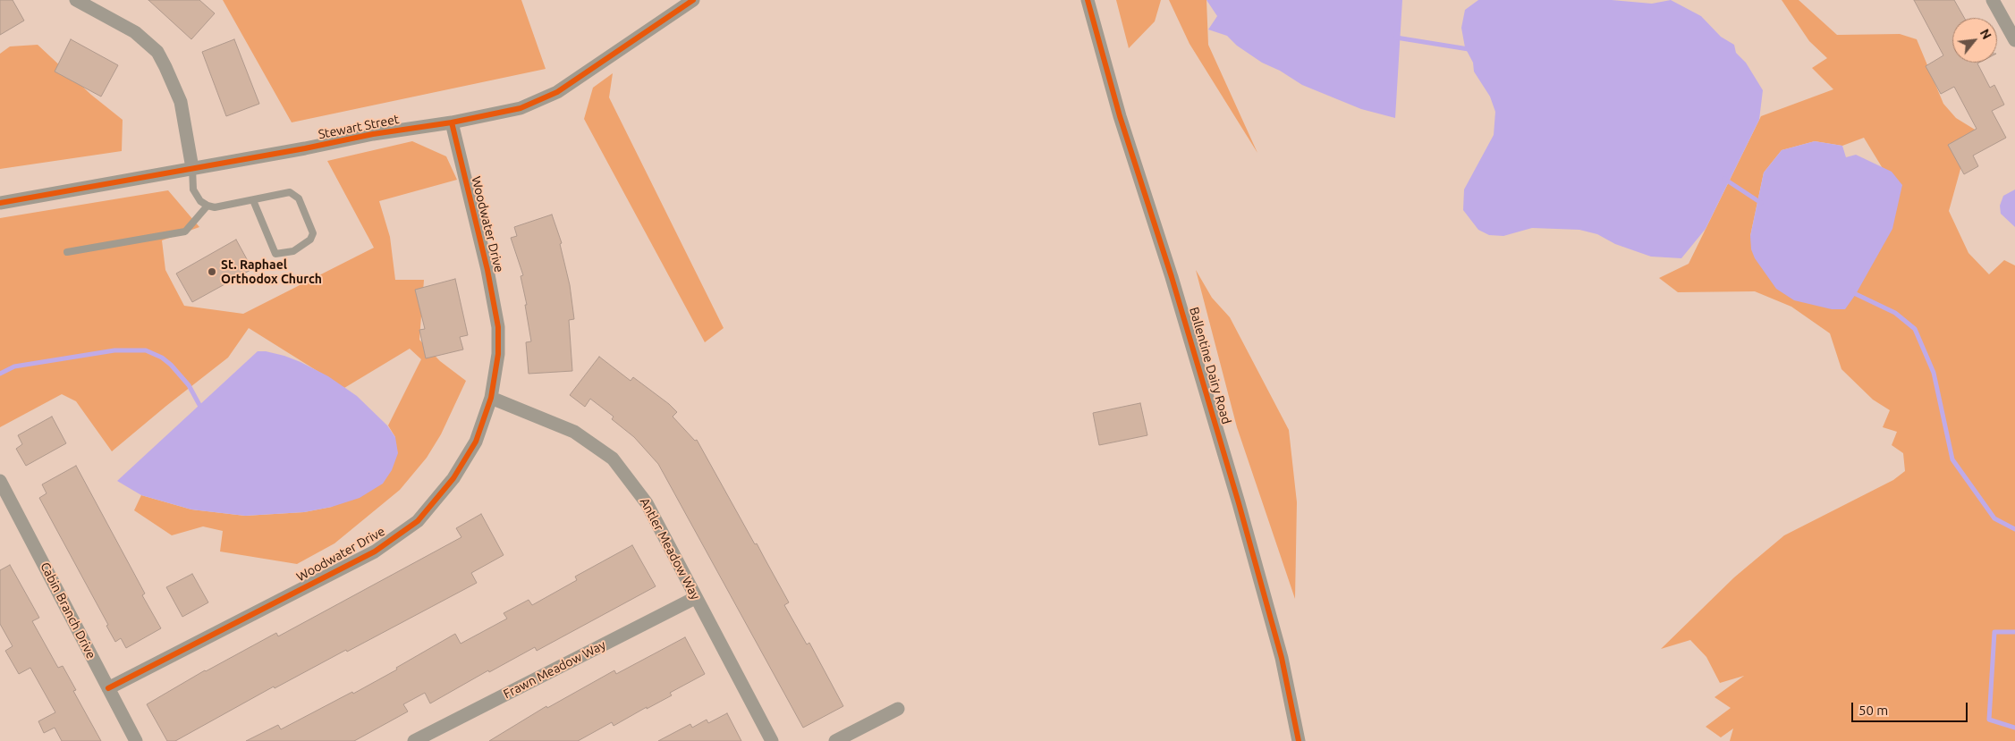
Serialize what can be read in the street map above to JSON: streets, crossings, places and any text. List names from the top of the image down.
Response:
{
  "streets": {
    "street": [
      "Stewart Street",
      "Woodwater Drive",
      "Ballentine Dairy Road",
      "Antler Meadow Way",
      "Cabin Branch Drive",
      "Frawn Meadow Way"
    ]
  },
  "crossings": [
    ["Stewart Street", "Woodwater Drive"],
    ["Woodwater Drive", "Antler Meadow Way"],
    ["Woodwater Drive", "Cabin Branch Drive"],
    ["Antler Meadow Way", "Frawn Meadow Way"]
  ],
  "places": ["St. Raphael Orthodox Church"],
  "scale_bar": "50 m",
  "north": "top right"
}
